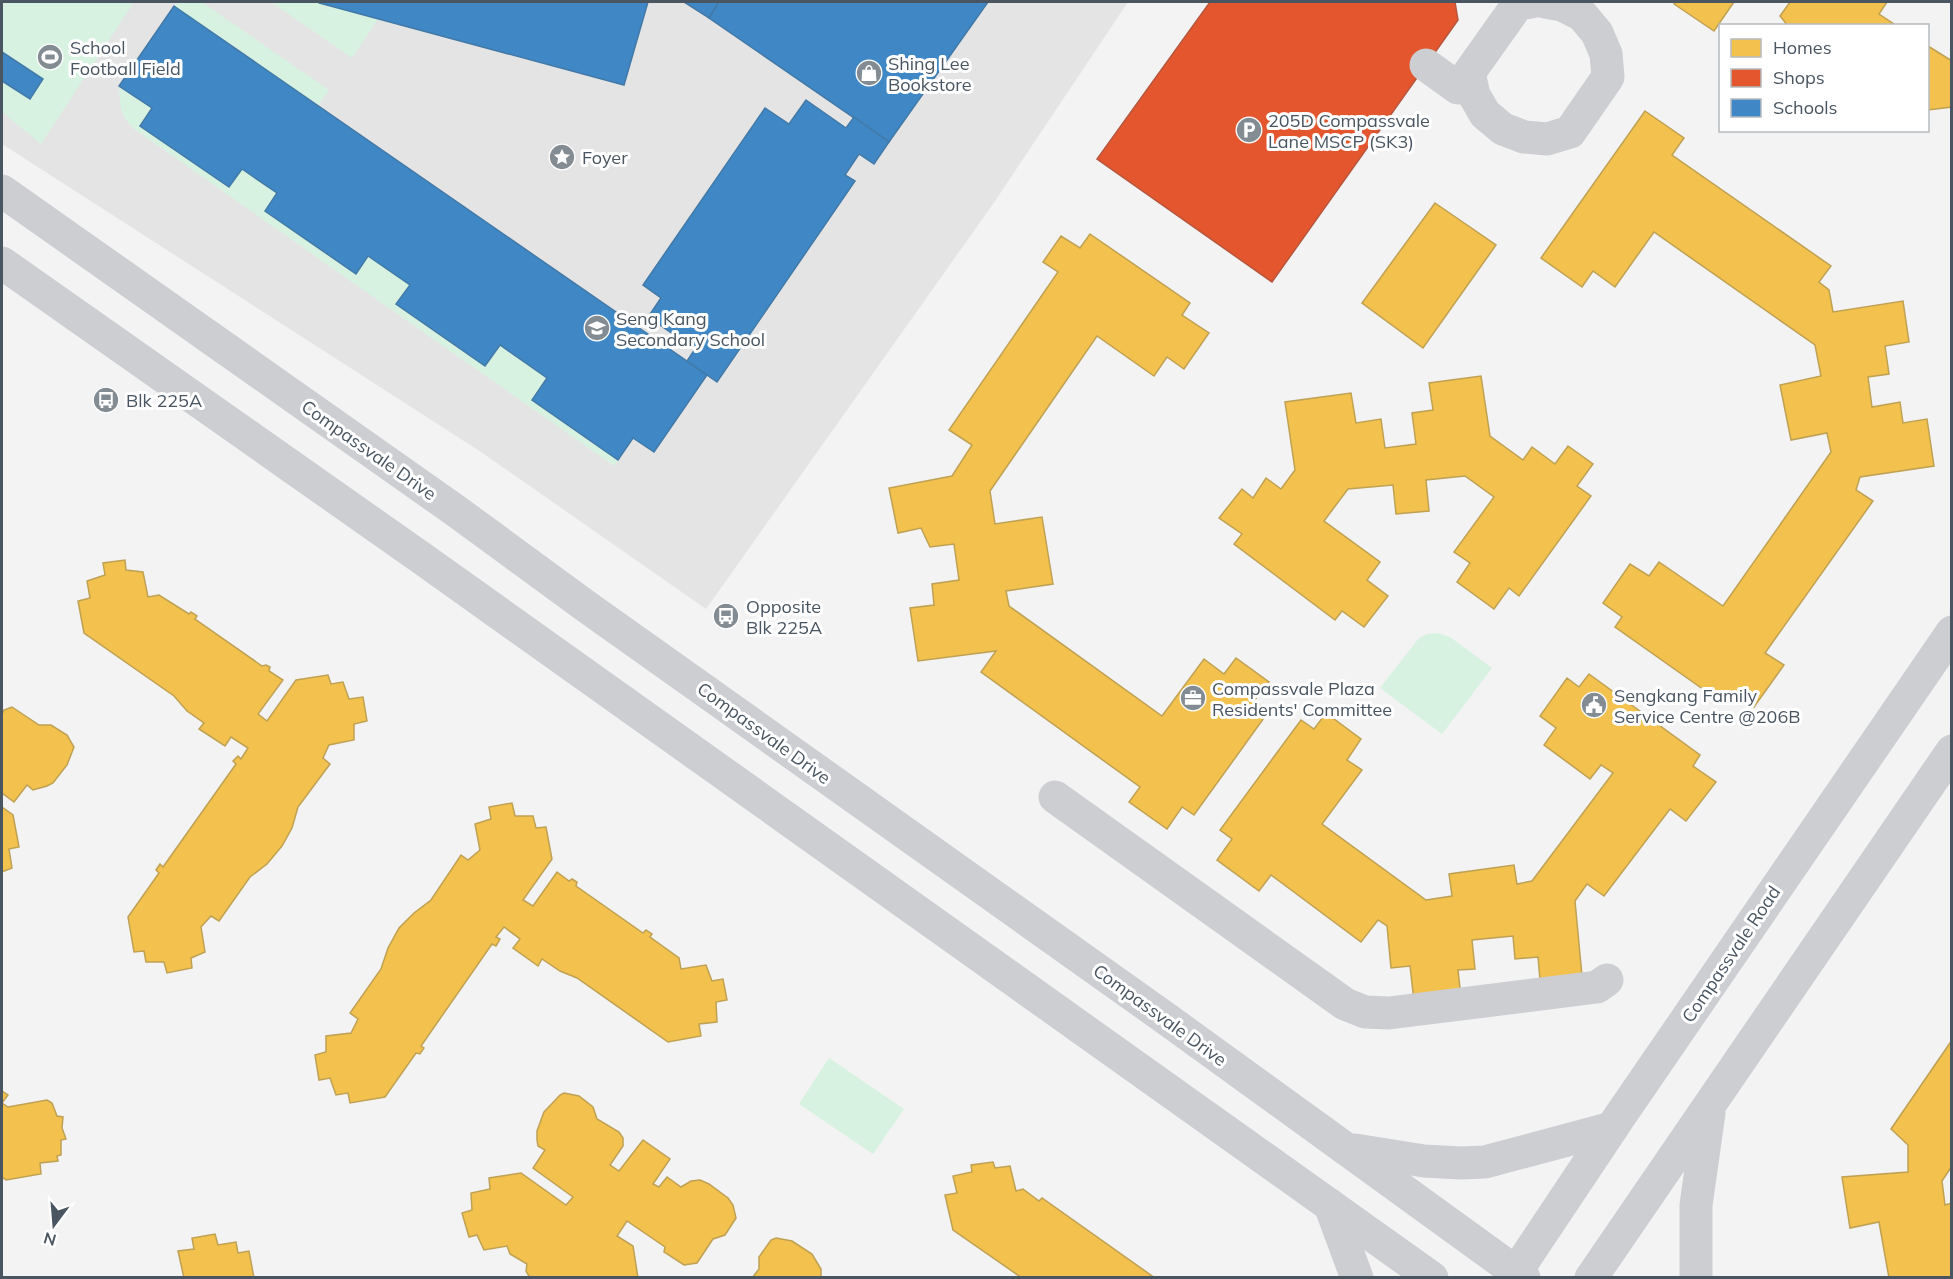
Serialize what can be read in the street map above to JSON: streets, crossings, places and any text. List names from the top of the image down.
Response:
{
  "streets": {
    "street": ["Compassvale Drive", "Compassvale Road"]
  },
  "crossings": [
    ["Compassvale Drive", "Compassvale Road"]
  ],
  "places": {
    "sports": ["School Football Field"],
    "shop": ["Shing Lee Bookstore"],
    "parking": ["205D Compassvale Lane MSCP (SK3)"],
    "place": ["Foyer"],
    "school or university": ["Seng Kang Secondary School"],
    "bus stop": ["Blk 225A", "Opposite Blk 225A"],
    "office": ["Compassvale Plaza Residents' Committee"],
    "public building": ["Sengkang Family Service Centre @206B"]
  },
  "legend": ["Homes", "Shops", "Schools"],
  "north": "bottom"
}
